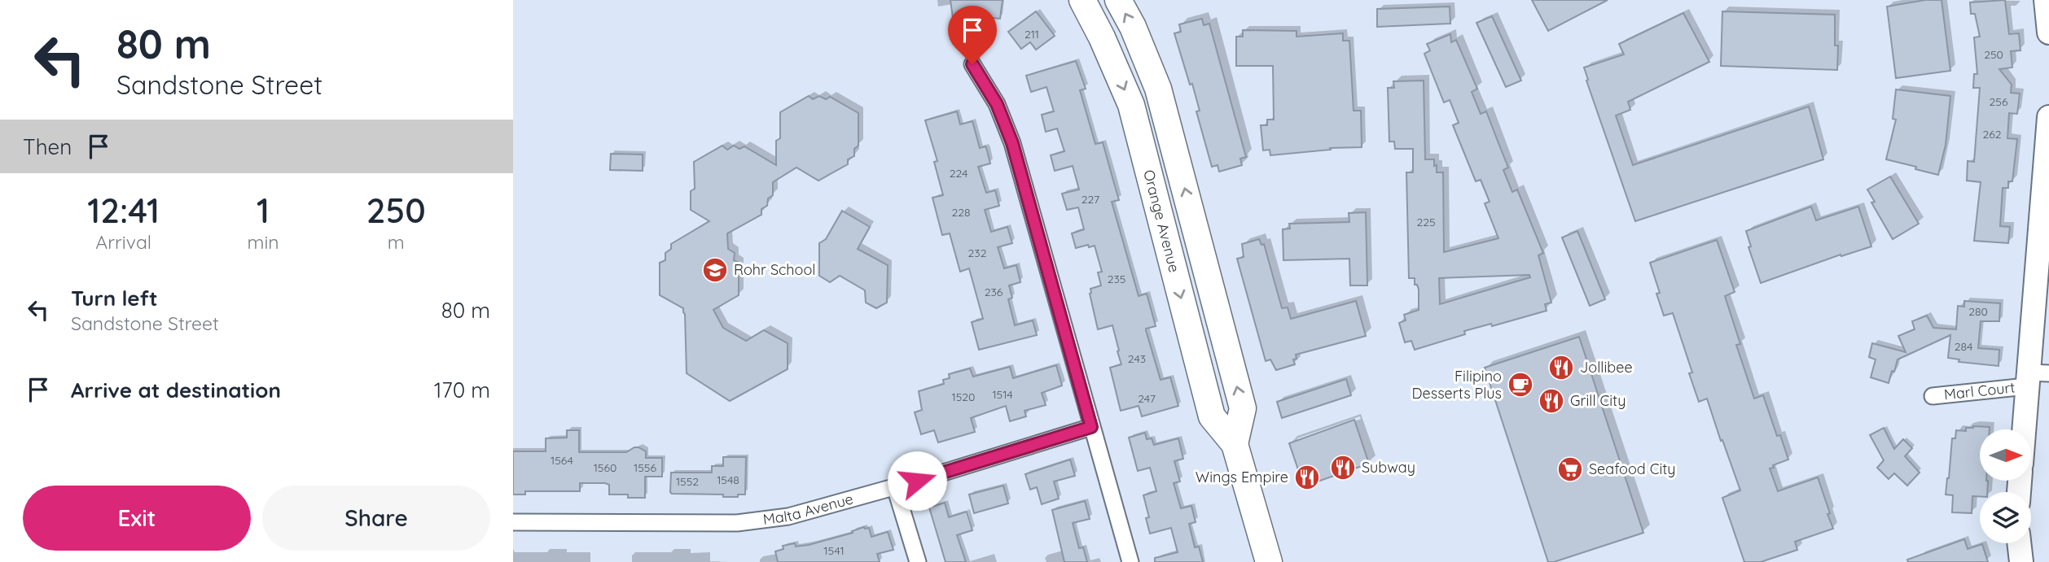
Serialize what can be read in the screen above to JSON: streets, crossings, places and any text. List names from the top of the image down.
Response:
{
  "streets": {
    "main road": ["Orange Avenue"],
    "street": ["Marl Court", "Malta Avenue"]
  },
  "places": {
    "school or university": ["Rohr School"],
    "restaurant": [
      "Jollibee",
      "Grill City",
      "Subway",
      "Wings Empire"
    ],
    "cafe": ["Filipino Desserts Plus"],
    "supermarket": ["Seafood City"]
  },
  "house_numbers": [
    "211",
    "250",
    "256",
    "262",
    "224",
    "227",
    "228",
    "225",
    "232",
    "235",
    "236",
    "280",
    "284",
    "243",
    "1514",
    "1520",
    "247",
    "1564",
    "1560",
    "1556",
    "1548",
    "1552",
    "1541"
  ],
  "north": "right",
  "page": {
    "turn": ["80 m", "Sandstone Street"],
    "then": "Then",
    "eta": [
      "12:41",
      "Arrival",
      "1",
      "min",
      "250",
      "m"
    ],
    "list": [
      {
        "name": "Turn left",
        "note": "Sandstone Street",
        "value": "80 m"
      },
      {
        "name": "Arrive at destination",
        "value": "170 m"
      }
    ],
    "buttons": ["Exit", "Share"]
  }
}
